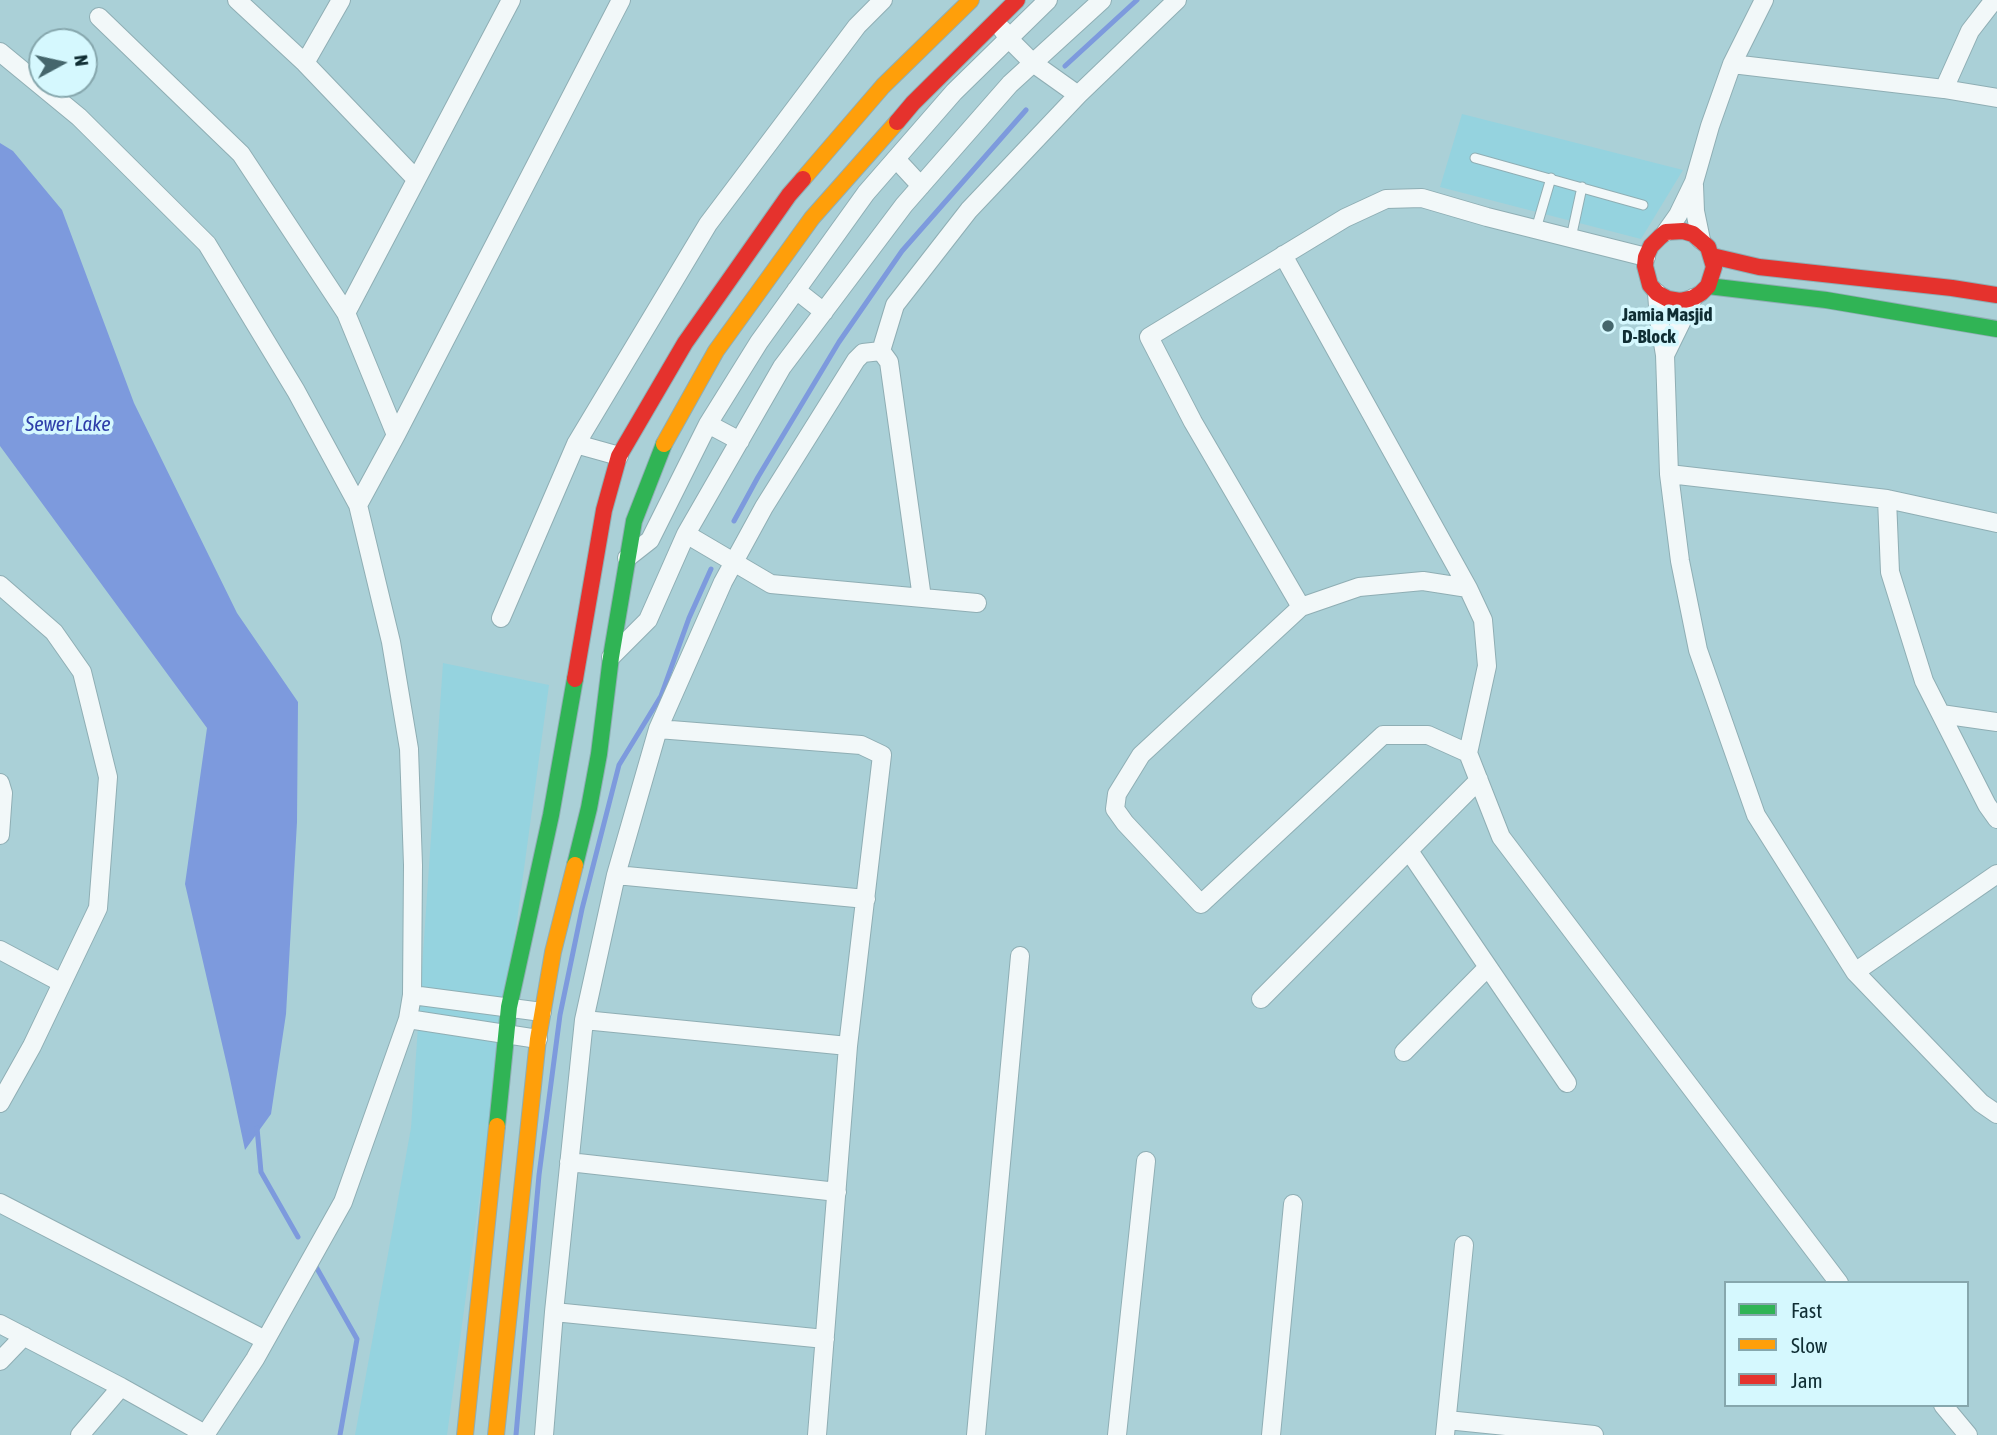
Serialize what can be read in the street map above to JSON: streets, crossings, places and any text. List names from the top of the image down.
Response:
{
  "water": ["Sewer Lake"],
  "places": ["Jamia Masjid D-Block"],
  "legend": ["Fast", "Slow", "Jam"],
  "north": "right"
}
